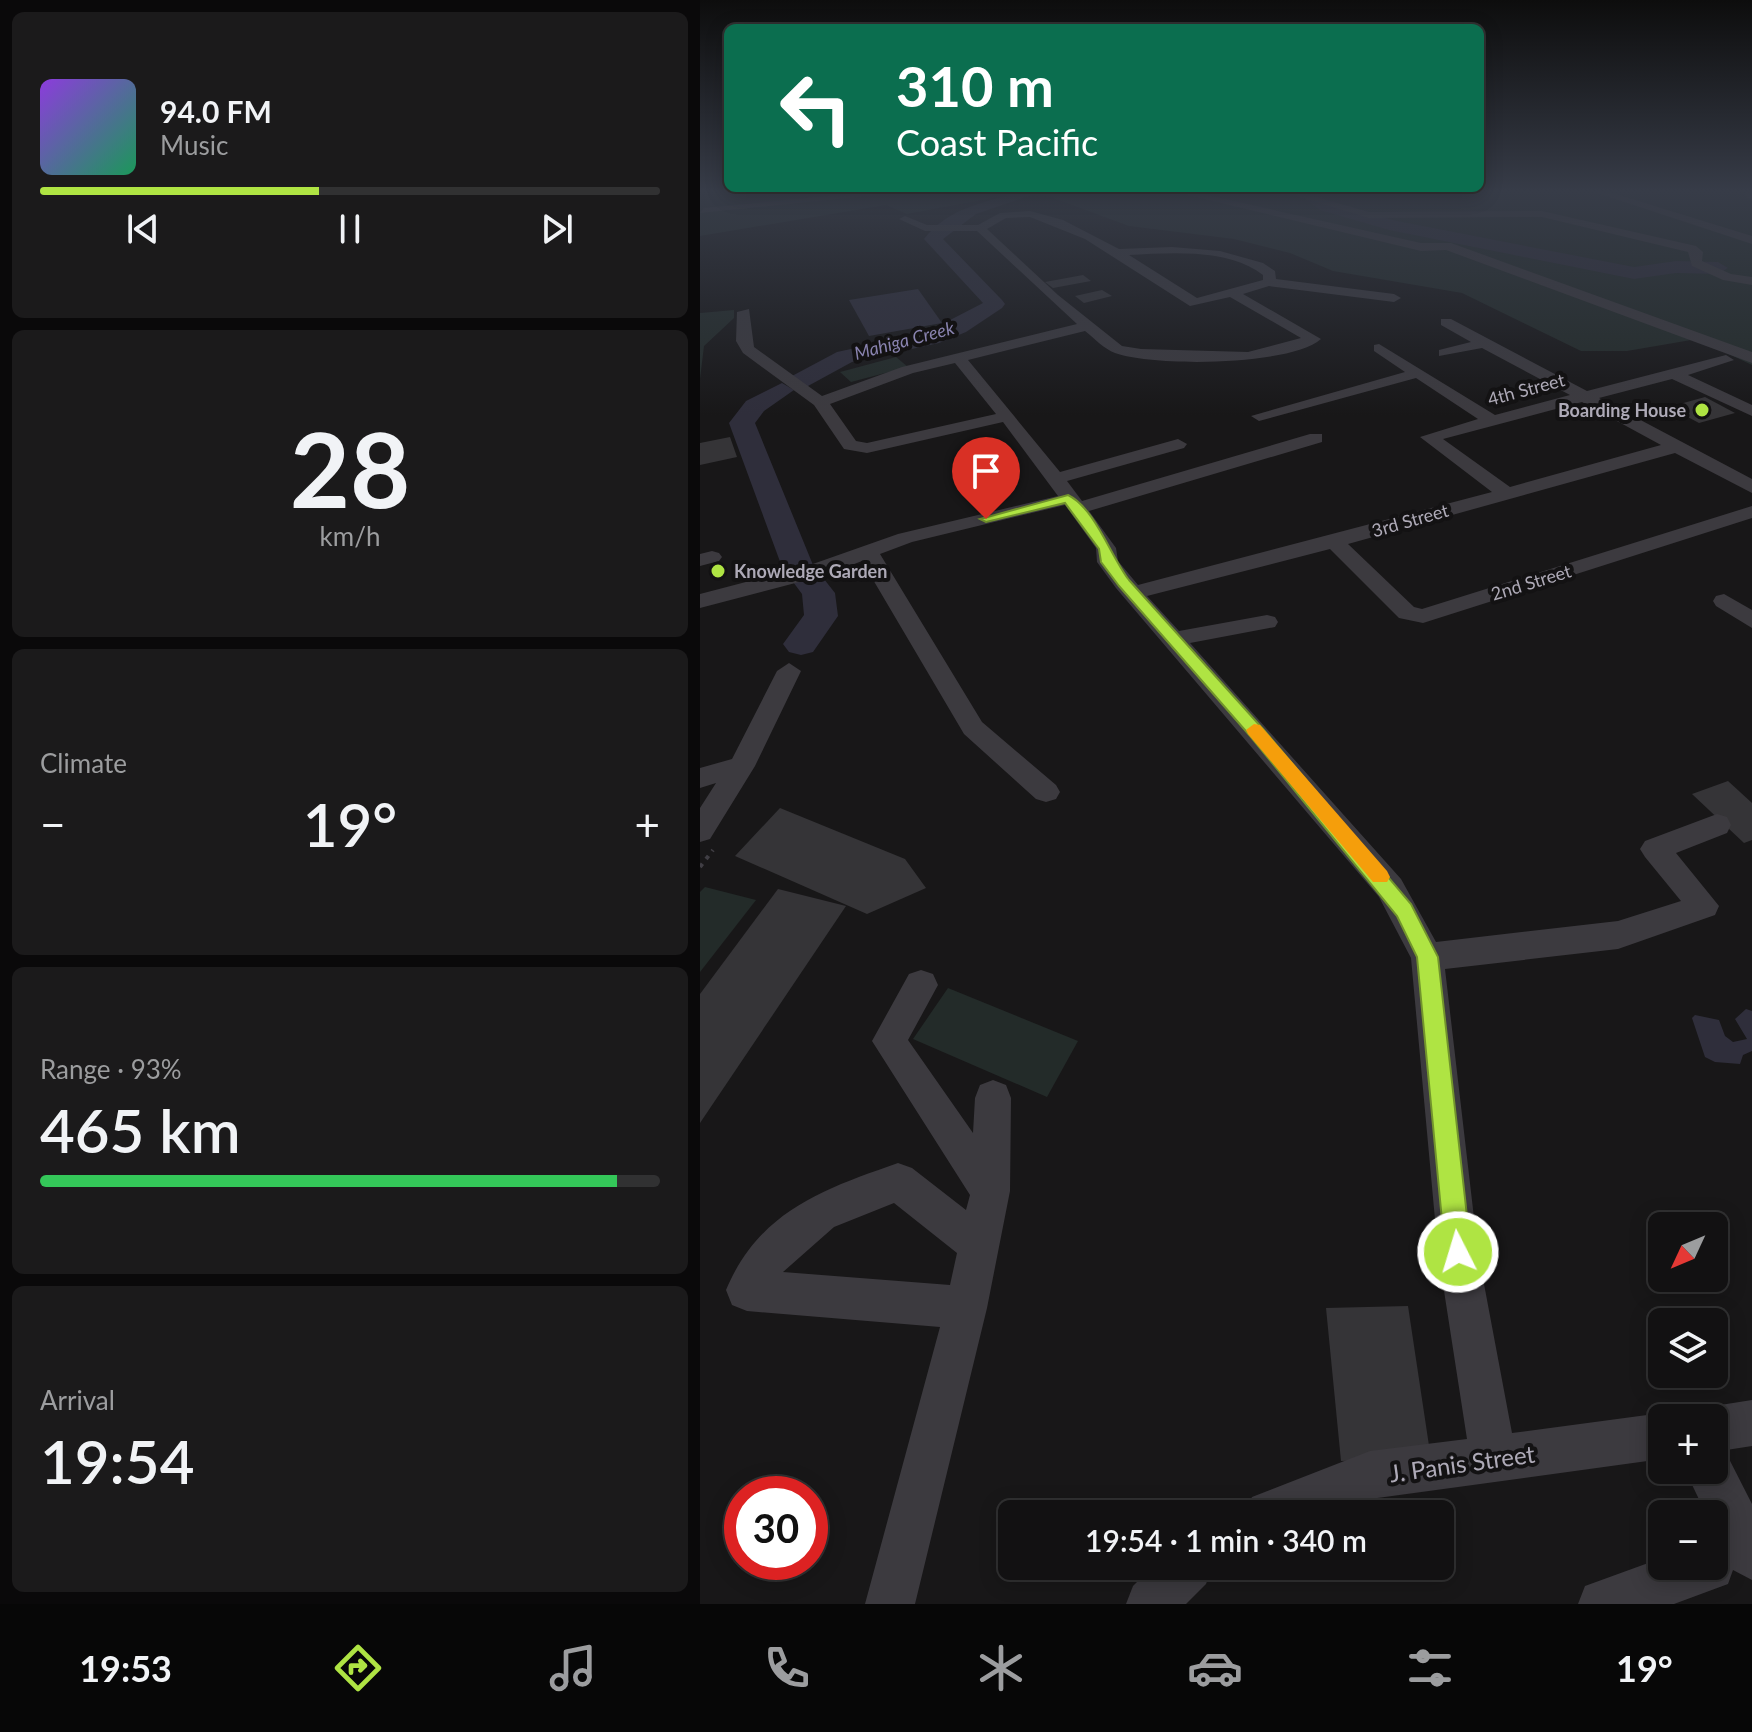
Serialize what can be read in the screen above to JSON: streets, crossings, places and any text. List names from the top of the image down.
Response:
{
  "streets": {
    "street": [
      "4th Street",
      "3rd Street",
      "2nd Street",
      "J. Panis Street"
    ]
  },
  "crossings": [
    ["4th Street", "3rd Street"],
    ["3rd Street", "2nd Street"]
  ],
  "water": ["Mahiga Creek"],
  "places": ["Boarding House", "Knowledge Garden"],
  "north": "bottom left",
  "page": {
    "turn": ["310 m", "Coast Pacific"],
    "song": ["94.0 FM", "Music"],
    "tile": [
      ["28", "km/h"],
      "Climate",
      ["Range · 93%", "465 km"],
      ["Arrival", "19:54"]
    ],
    "heat": ["−", "19°", "+"],
    "map_buttons": ["+", "−"],
    "limit": "30",
    "trip": "19:54 · 1 min · 340 m",
    "tabs": ["19:53", "19°"]
  }
}
